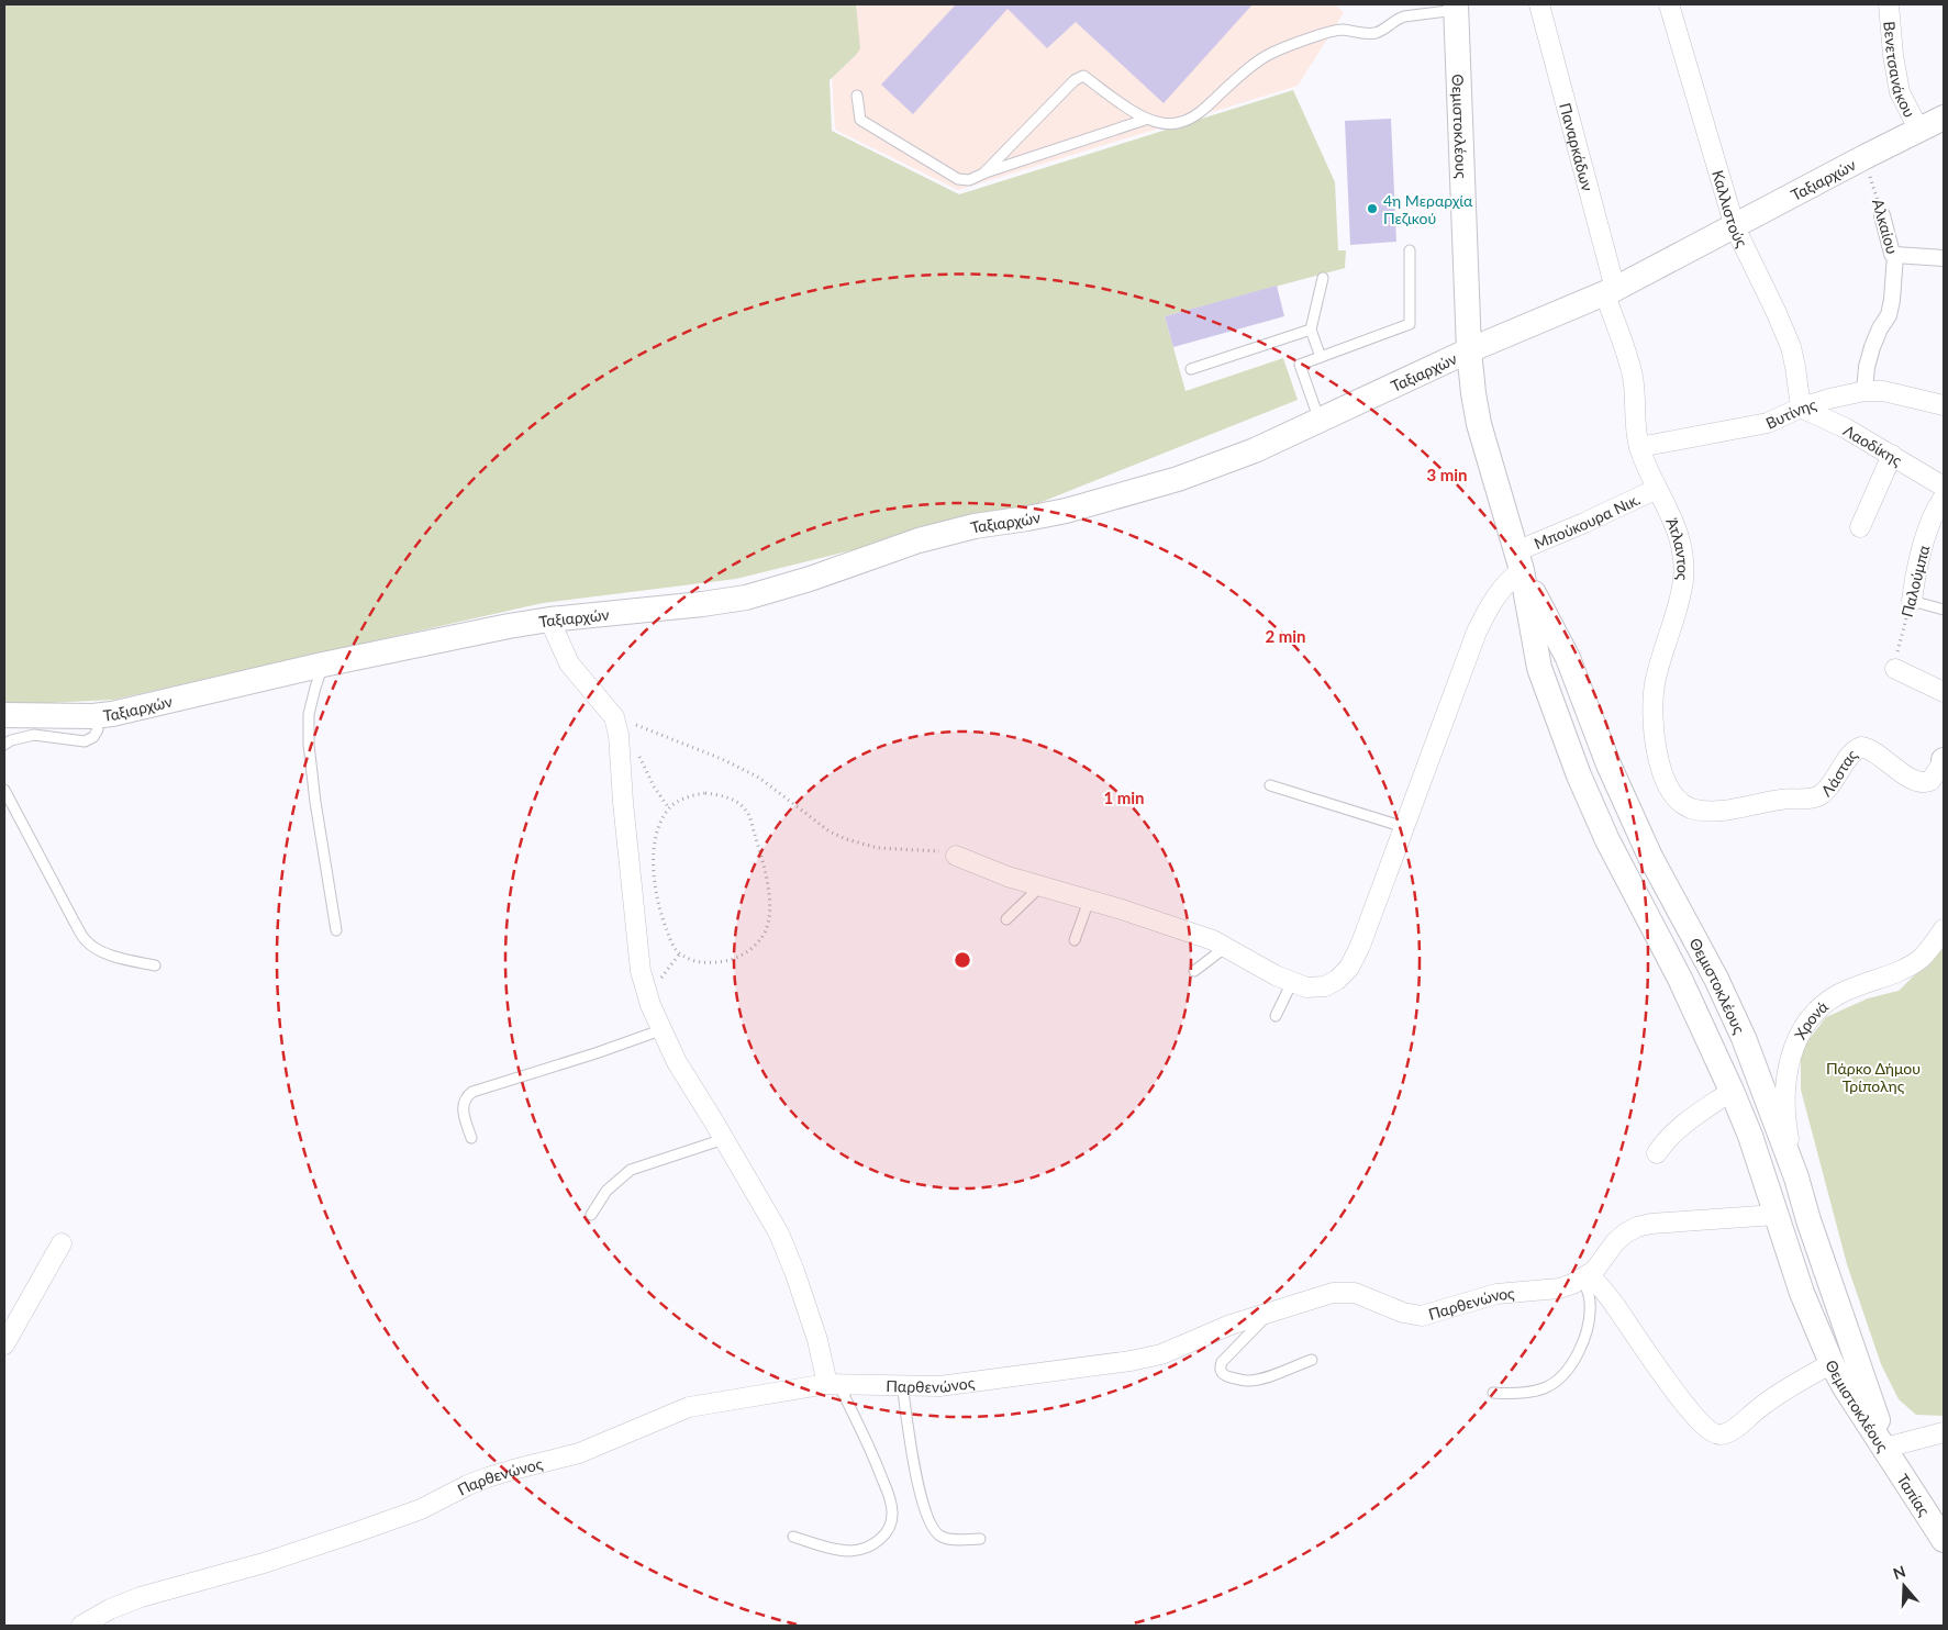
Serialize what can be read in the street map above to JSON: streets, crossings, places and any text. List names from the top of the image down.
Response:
{
  "streets": {
    "street": [
      "Βενετσανάκου",
      "Θεμιστοκλέους",
      "Παναρκάδων",
      "Ταξιαρχών",
      "Καλλιστούς",
      "Αλκαίου",
      "Βυτίνης",
      "Λαοδίκης",
      "Μπούκουρα Νικ.",
      "Άτλαντος",
      "Παλούμπα",
      "Λάστας",
      "Χρονά",
      "Παρθενώνος",
      "Ταπίας"
    ]
  },
  "crossings": [
    ["Βενετσανάκου", "Ταξιαρχών"],
    ["Θεμιστοκλέους", "Ταξιαρχών"],
    ["Θεμιστοκλέους", "Μπούκουρα Νικ."],
    ["Θεμιστοκλέους", "Χρονά"],
    ["Θεμιστοκλέους", "Παρθενώνος"],
    ["Θεμιστοκλέους", "Ταπίας"],
    ["Παναρκάδων", "Ταξιαρχών"],
    ["Παναρκάδων", "Άτλαντος"],
    ["Ταξιαρχών", "Καλλιστούς"],
    ["Ταξιαρχών", "Αλκαίου"],
    ["Ταξιαρχών", "Άτλαντος"],
    ["Καλλιστούς", "Βυτίνης"],
    ["Καλλιστούς", "Λαοδίκης"],
    ["Αλκαίου", "Βυτίνης"],
    ["Βυτίνης", "Λαοδίκης"],
    ["Βυτίνης", "Άτλαντος"],
    ["Μπούκουρα Νικ.", "Άτλαντος"],
    ["Άτλαντος", "Λάστας"]
  ],
  "parks": ["Πάρκο Δήμου Τρίπολης"],
  "places": ["4η Μεραρχία Πεζικού"],
  "north": "top",
  "rings": ["3 min", "2 min", "1 min"]
}
